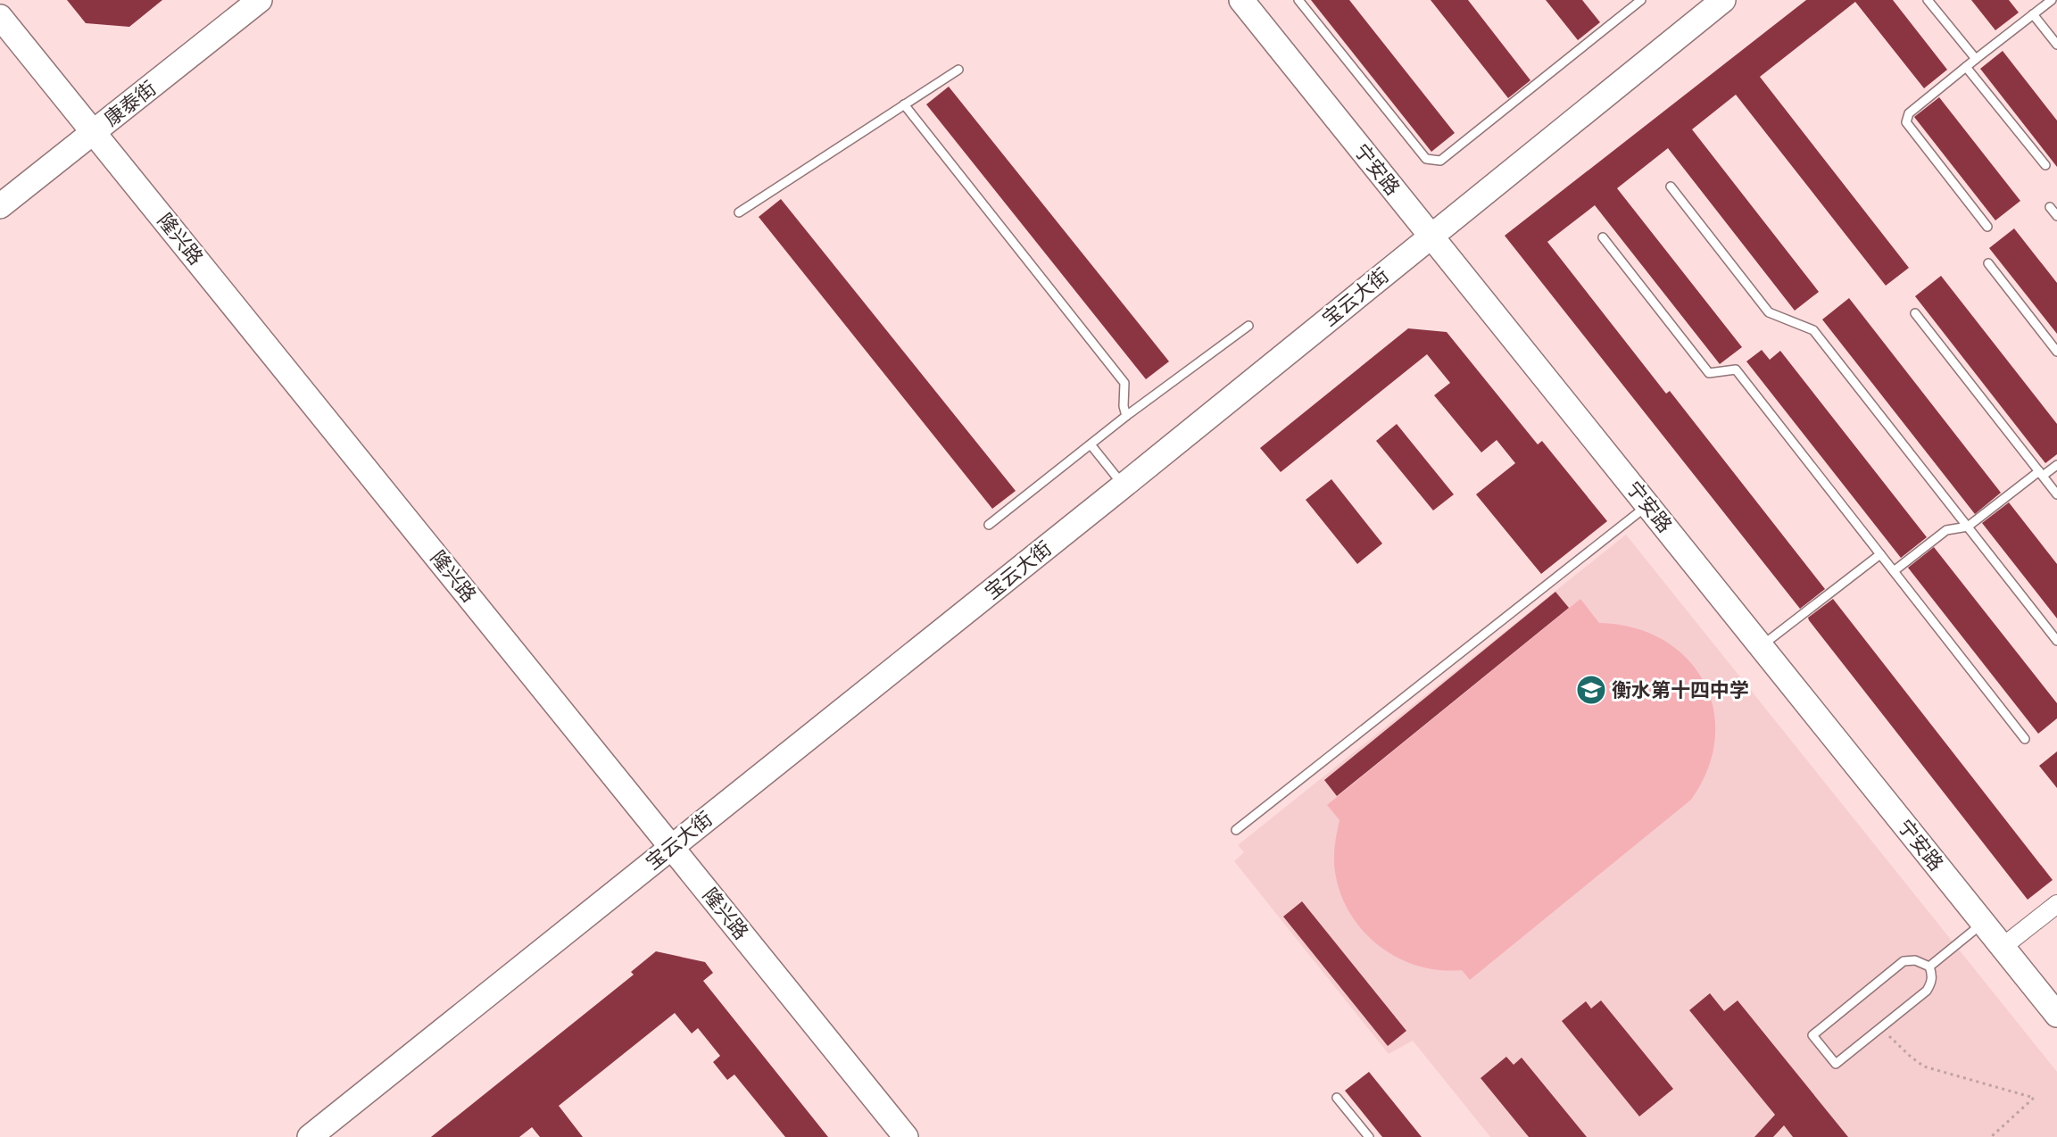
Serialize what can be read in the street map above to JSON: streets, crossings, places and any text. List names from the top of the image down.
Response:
{
  "streets": {
    "street": [
      "康泰街",
      "宁安路",
      "隆兴路",
      "宝云大街"
    ]
  },
  "crossings": [
    ["康泰街", "隆兴路"],
    ["宁安路", "宝云大街"],
    ["隆兴路", "宝云大街"]
  ],
  "places": {
    "school or university": ["衡水第十四中学"]
  }
}
